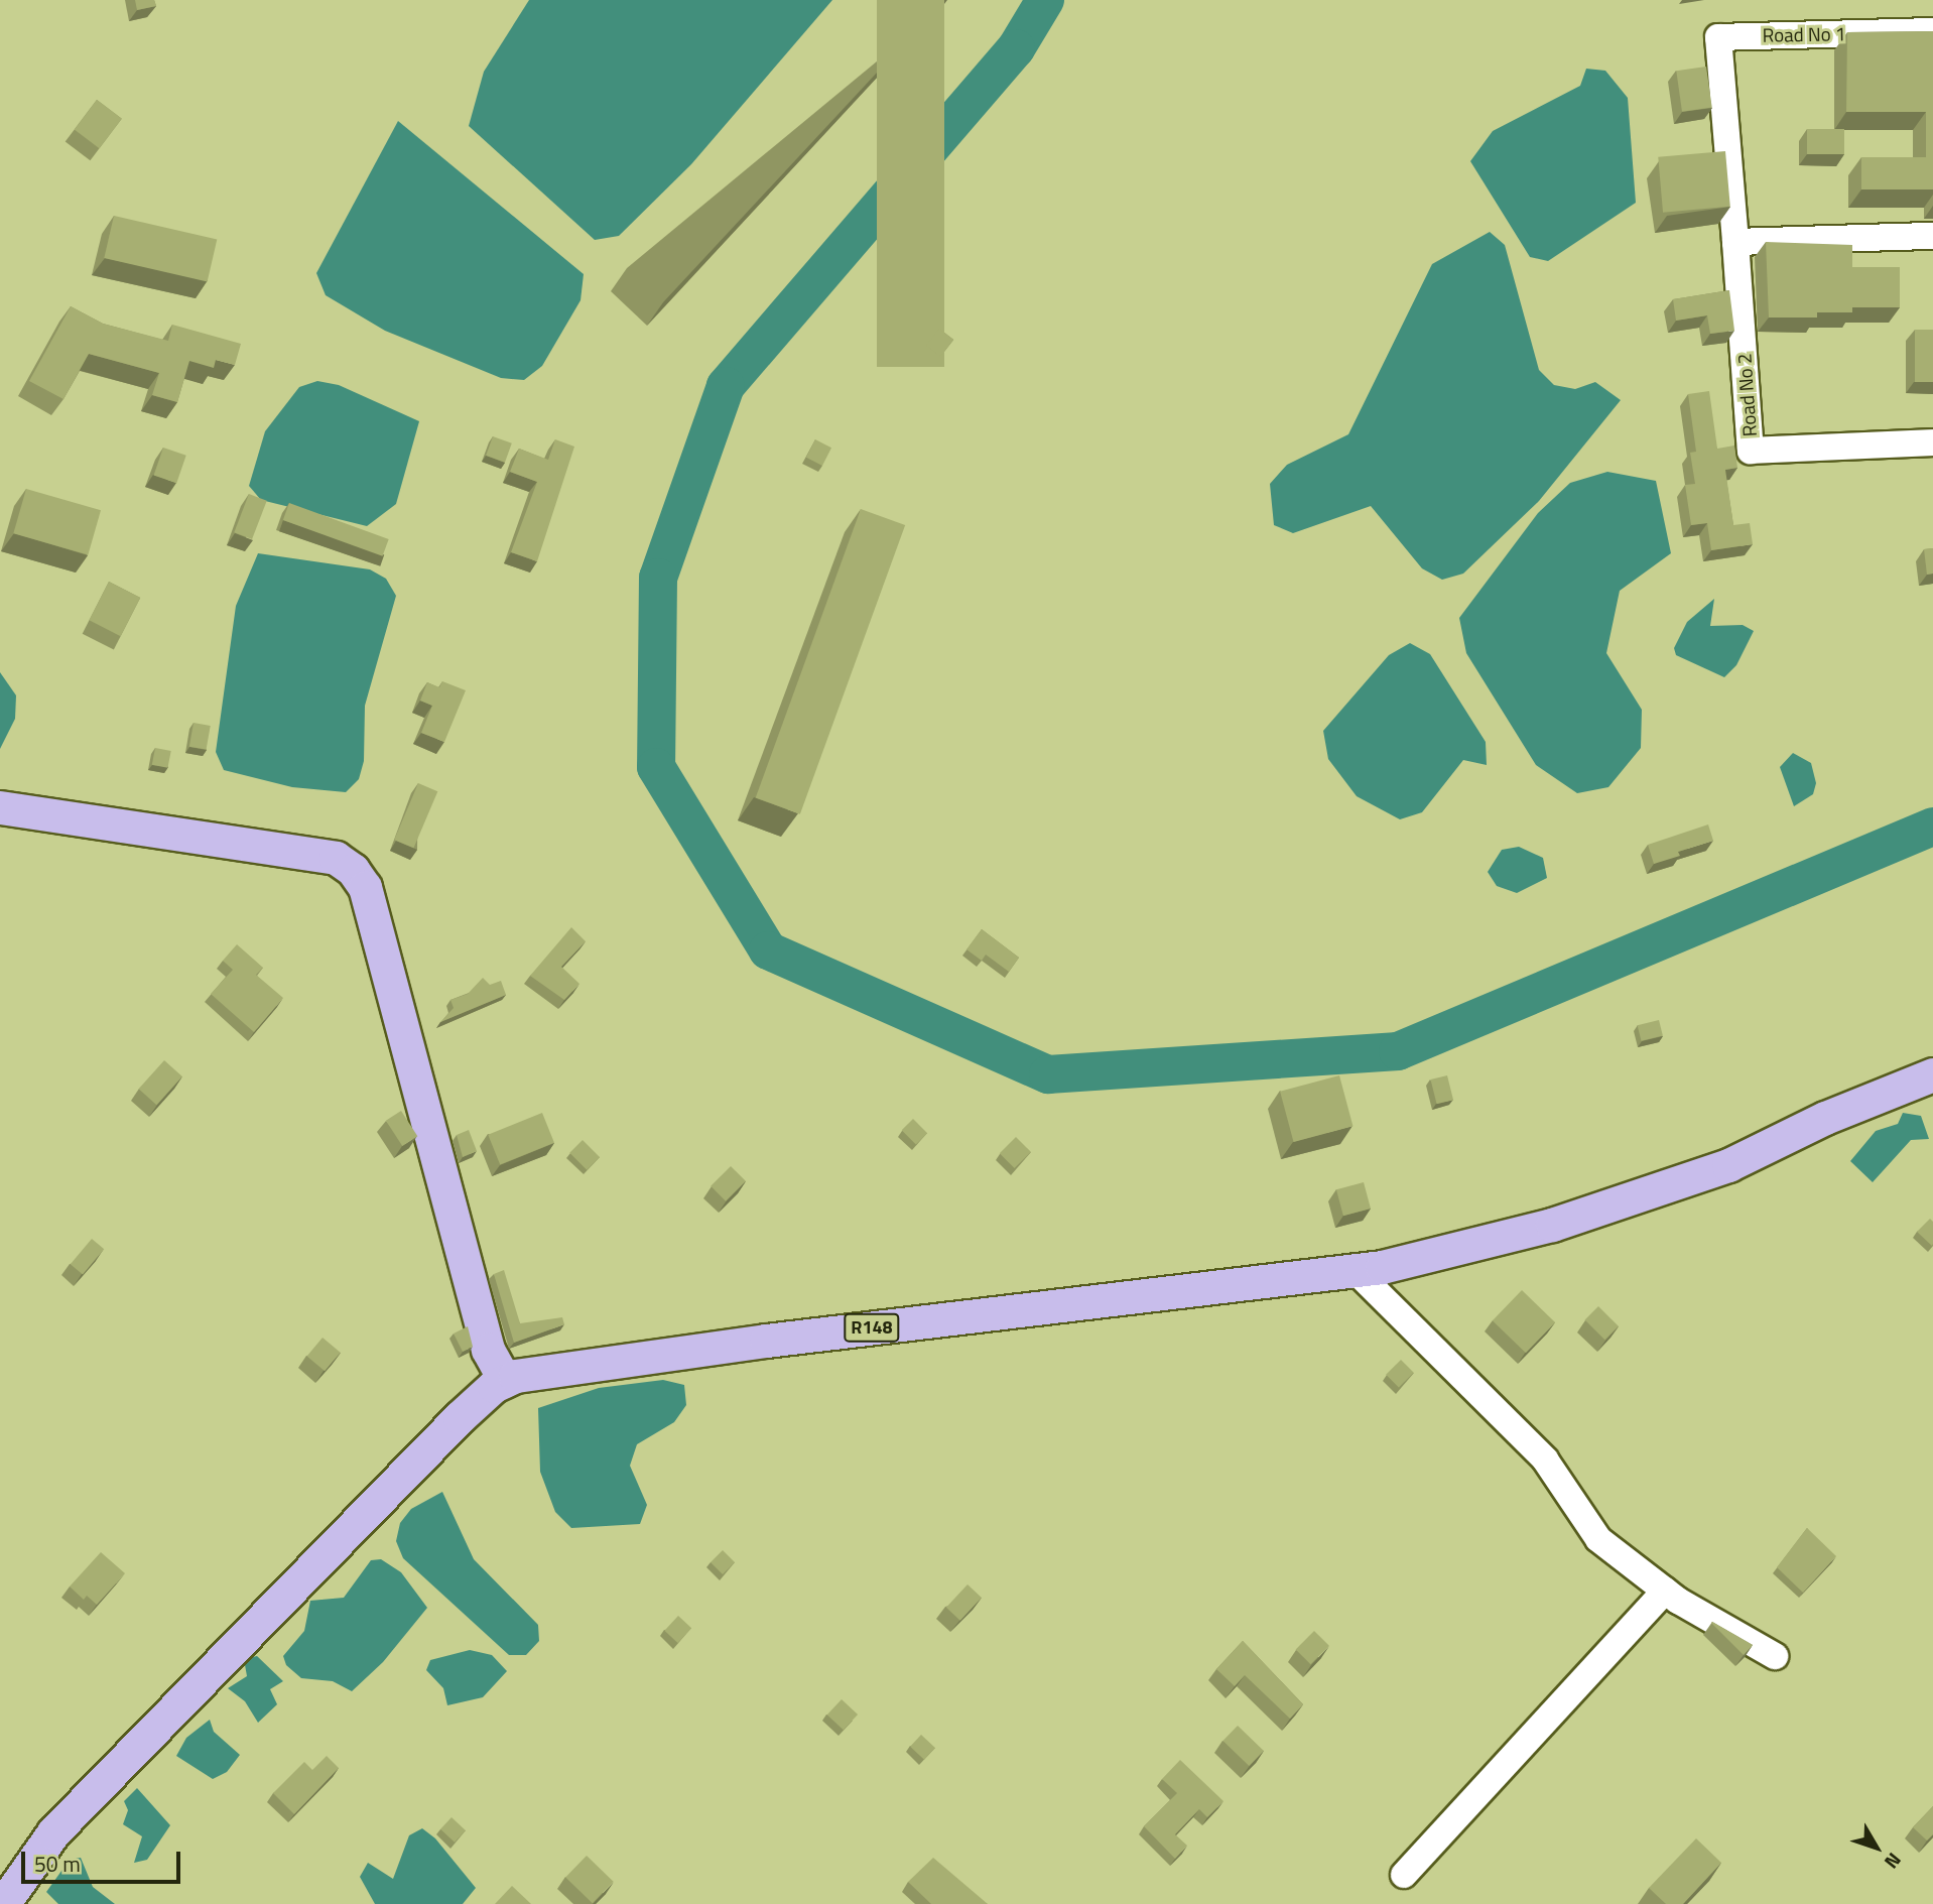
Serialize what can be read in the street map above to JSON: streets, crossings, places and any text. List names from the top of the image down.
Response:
{
  "streets": {
    "main road": ["R148"],
    "street": ["Road No 1", "Road No 2"]
  },
  "crossings": [
    ["Road No 1", "Road No 2"]
  ],
  "scale_bar": "50 m",
  "north": "bottom right"
}
